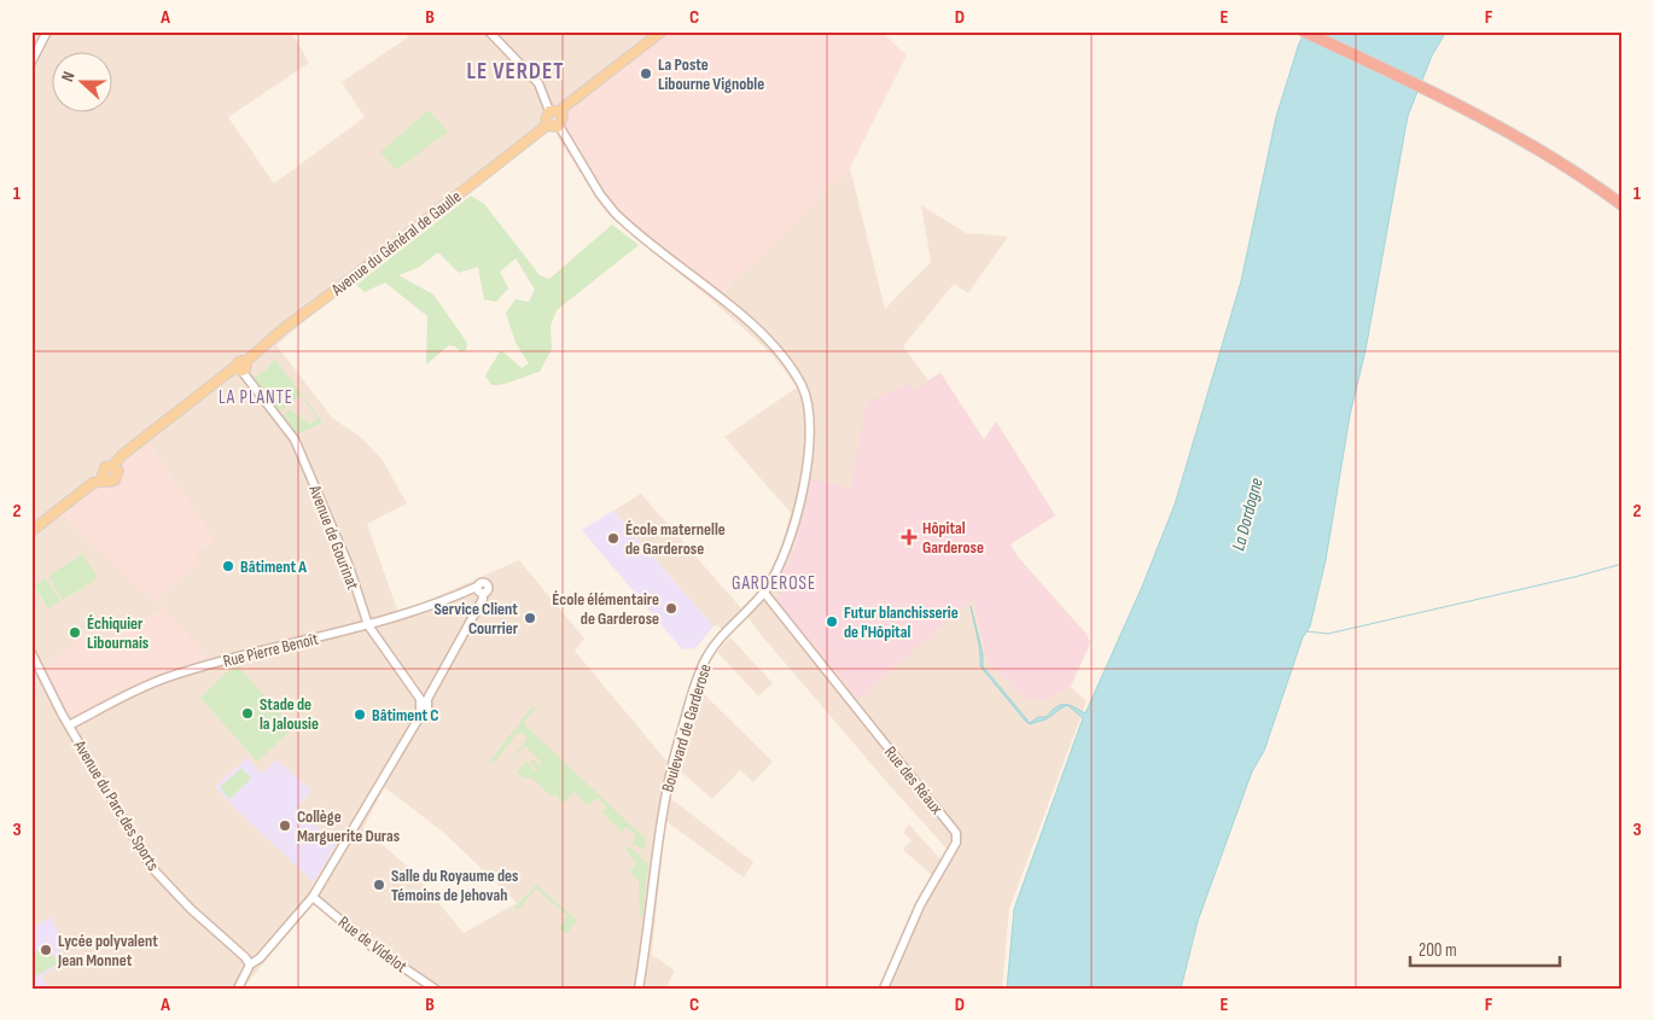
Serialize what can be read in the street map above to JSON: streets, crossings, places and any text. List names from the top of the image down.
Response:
{
  "streets": {
    "main road": ["Avenue du Général de Gaulle"],
    "street": [
      "Avenue de Gourinat",
      "Rue Pierre Benoît",
      "Boulevard de Garderose",
      "Rue des Réaux",
      "Avenue du Parc des Sports",
      "Rue de Videlot"
    ]
  },
  "crossings": [
    ["Avenue du Général de Gaulle", "Avenue de Gourinat"],
    ["Avenue du Général de Gaulle", "Boulevard de Garderose"],
    ["Avenue de Gourinat", "Rue Pierre Benoît"],
    ["Rue Pierre Benoît", "Avenue du Parc des Sports"],
    ["Boulevard de Garderose", "Rue des Réaux"]
  ],
  "districts": ["LE VERDET", "LA PLANTE", "GARDEROSE"],
  "water": ["La Dordogne"],
  "places": {
    "other": [
      "La Poste Libourne Vignoble",
      "École maternelle de Garderose",
      "Bâtiment A",
      "École élémentaire de Garderose",
      "Service Client Courrier",
      "Futur blanchisserie de l'Hôpital",
      "Échiquier Libournais",
      "Stade de la Jalousie",
      "Bâtiment C",
      "Collège Marguerite Duras",
      "Salle du Royaume des Témoins de Jehovah",
      "Lycée polyvalent Jean Monnet"
    ],
    "health": ["Hôpital Garderose"]
  },
  "scale_bar": "200 m",
  "north": "left",
  "grid": {
    "columns": [
      "A",
      "B",
      "C",
      "D",
      "E",
      "F"
    ],
    "rows": ["1", "2", "3"]
  }
}
